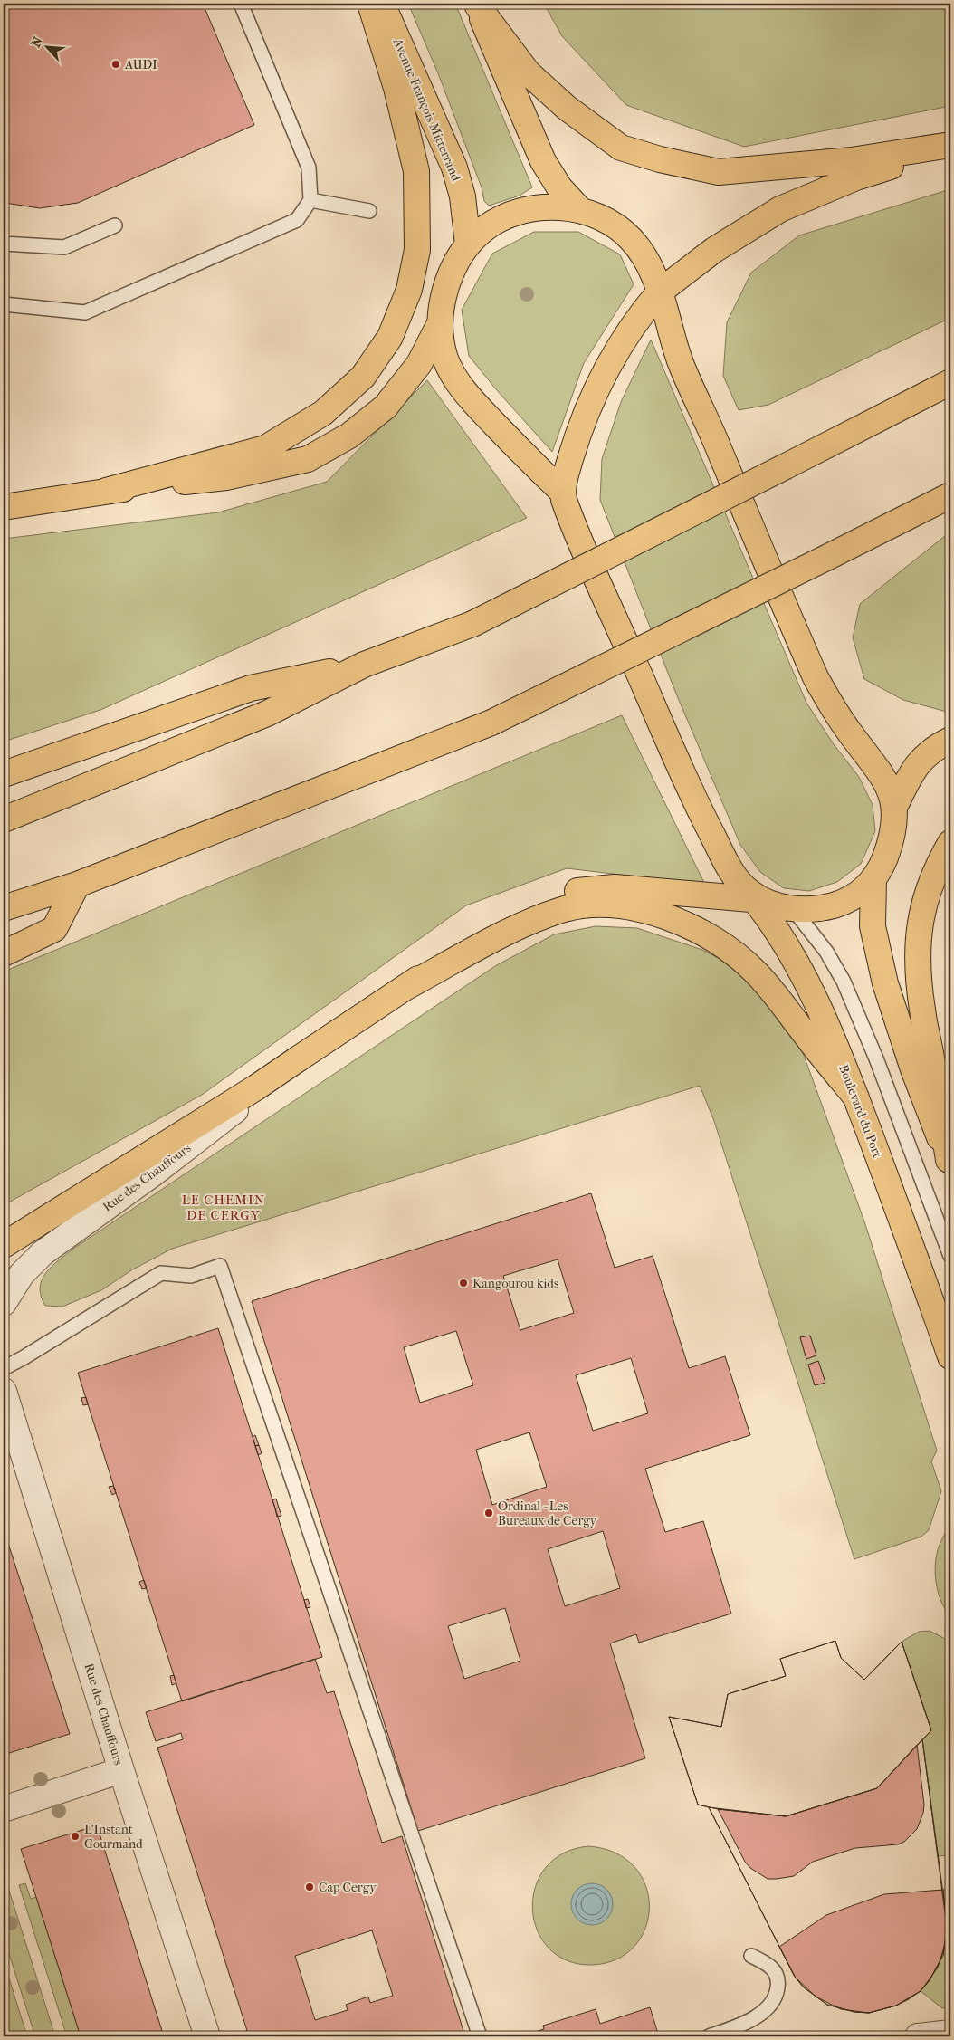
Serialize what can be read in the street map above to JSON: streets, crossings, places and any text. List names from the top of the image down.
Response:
{
  "streets": {
    "main road": ["Avenue François Mitterrand", "Boulevard du Port"],
    "street": ["Rue des Chauffours"]
  },
  "districts": ["LE CHEMIN DE CERGY"],
  "places": [
    "AUDI",
    "Kangourou kids",
    "Ordinal - Les Bureaux de Cergy",
    "L'Instant Gourmand",
    "Cap Cergy"
  ],
  "north": "top left"
}
